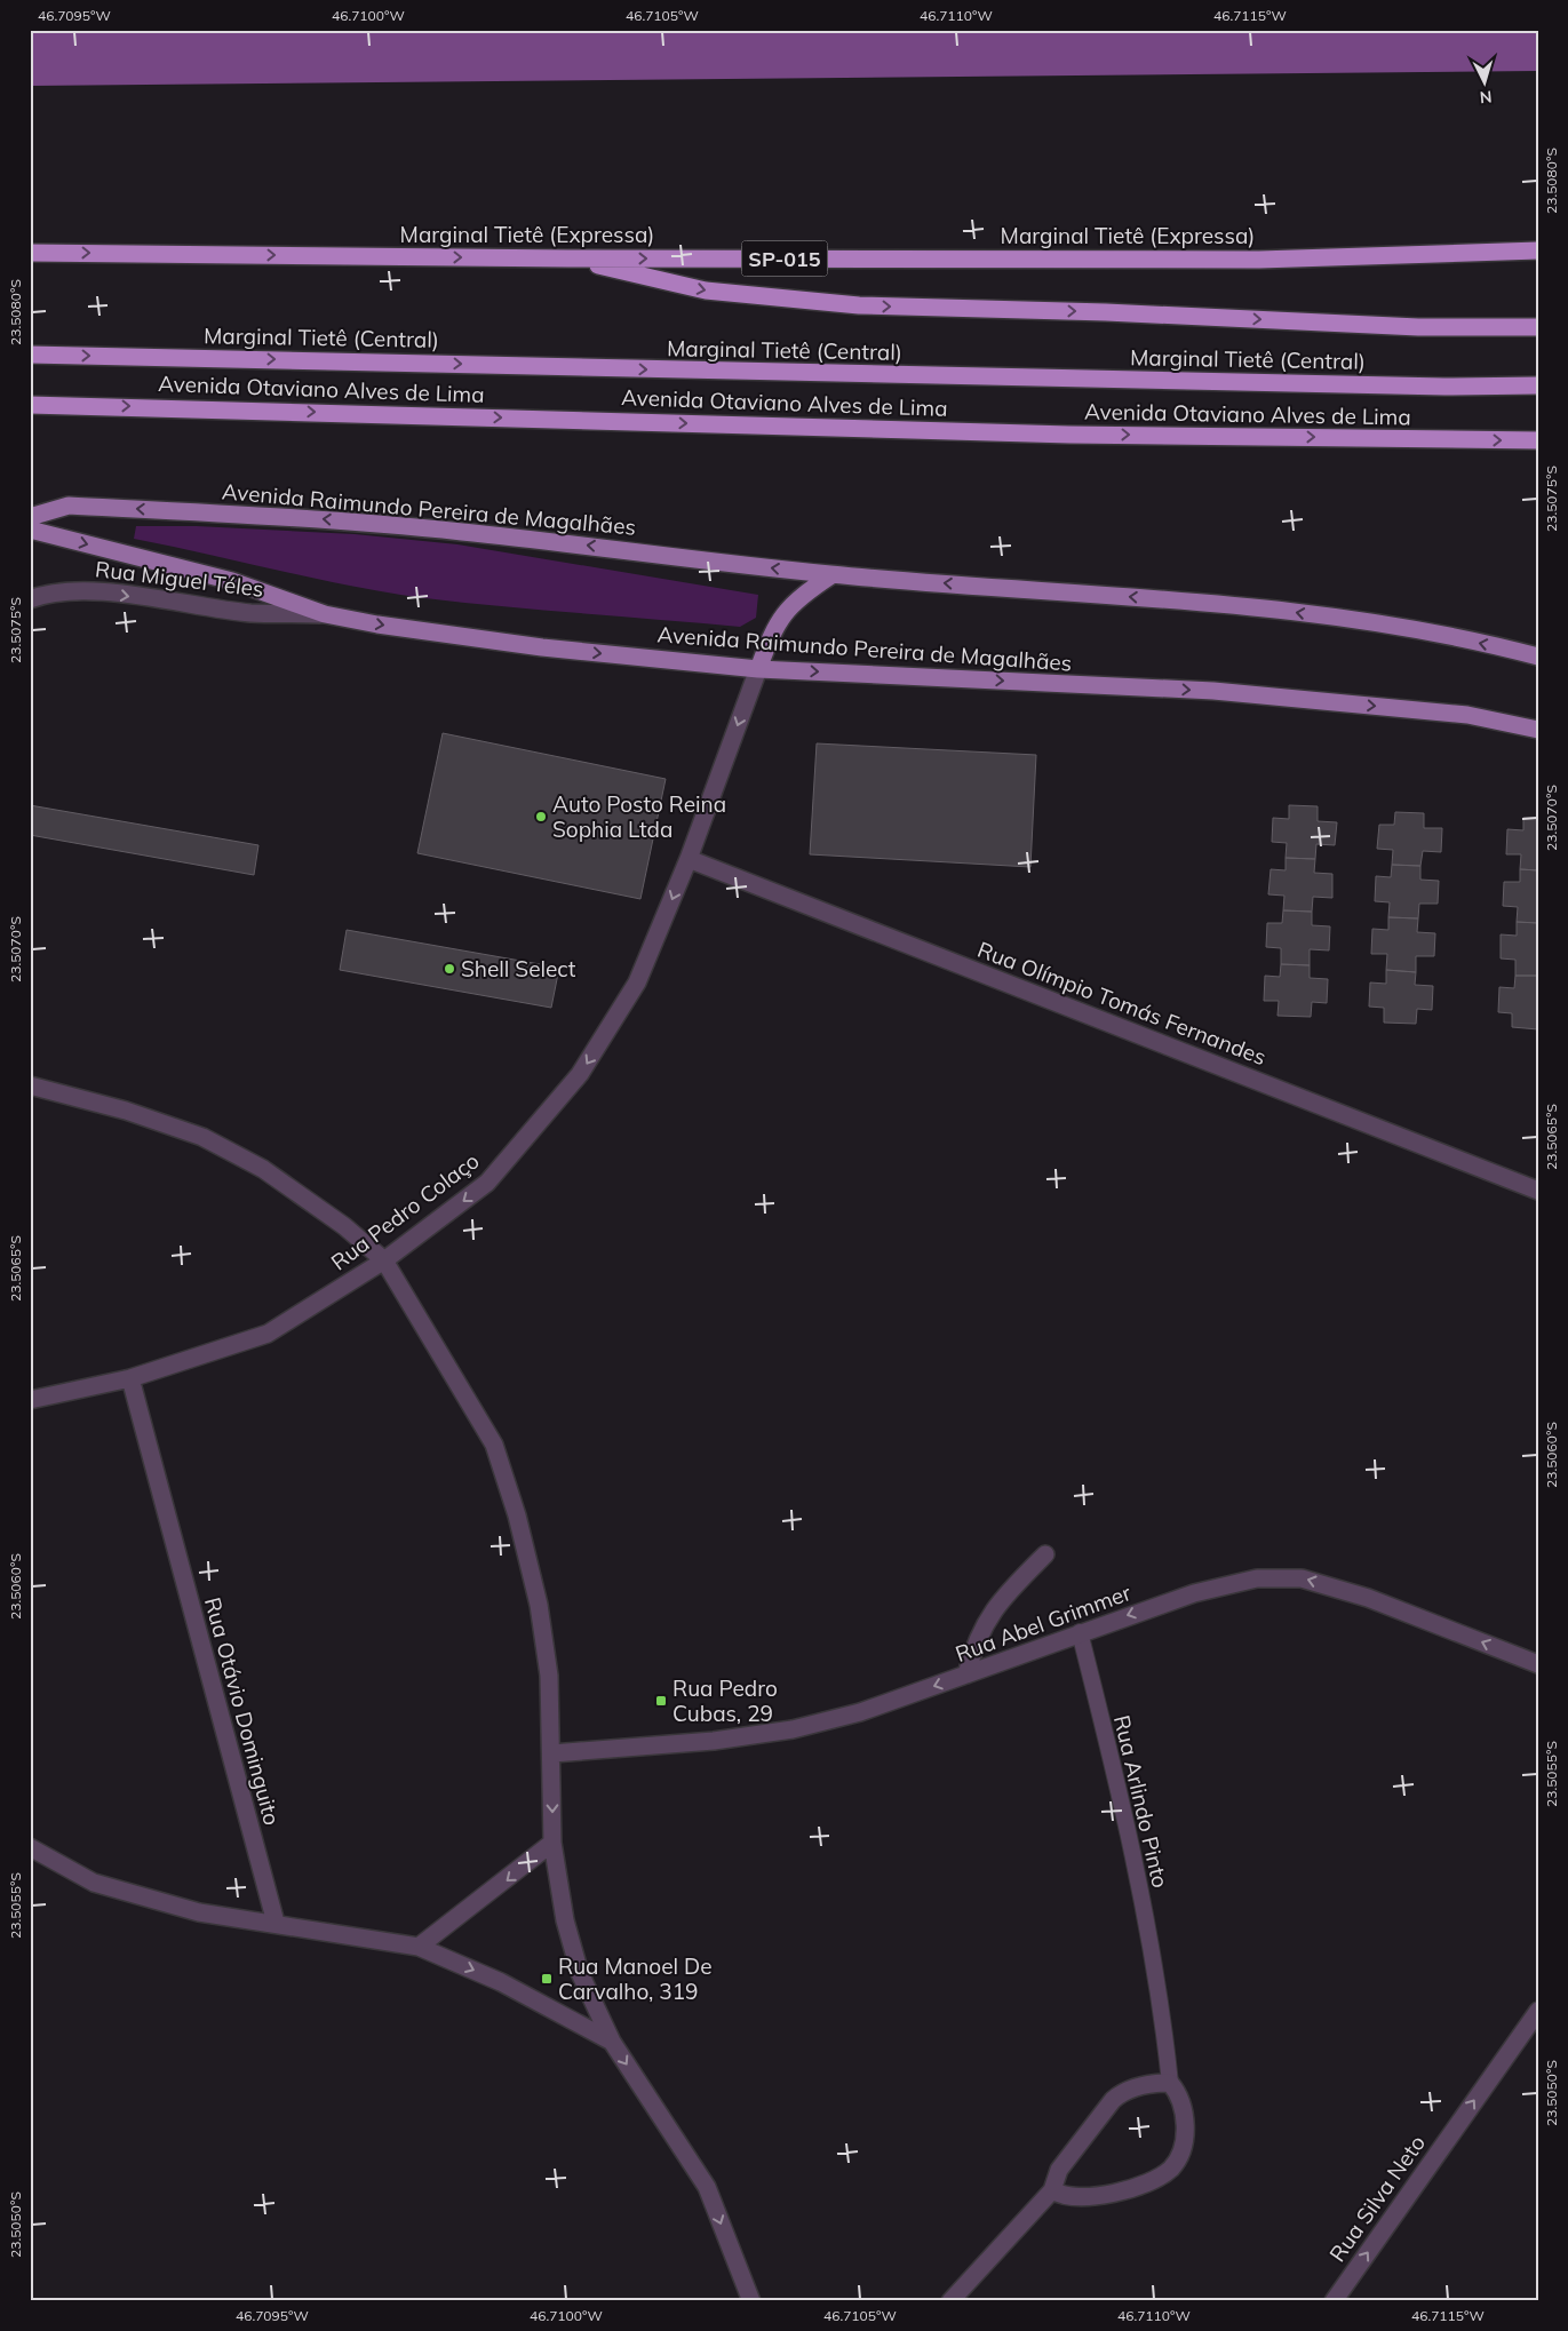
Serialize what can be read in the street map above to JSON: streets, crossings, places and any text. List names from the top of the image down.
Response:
{
  "streets": {
    "highway": [
      "Marginal Tietê (Expressa)",
      "SP-015",
      "Marginal Tietê (Central)",
      "Avenida Otaviano Alves de Lima"
    ],
    "main road": ["Avenida Raimundo Pereira de Magalhães"],
    "street": [
      "Rua Miguel Téles",
      "Rua Olímpio Tomás Fernandes",
      "Rua Pedro Colaço",
      "Rua Abel Grimmer",
      "Rua Otávio Dominguito",
      "Rua Silva Neto"
    ],
    "lane": ["Rua Arlindo Pinto"]
  },
  "crossings": [
    ["Avenida Raimundo Pereira de Magalhães", "Rua Miguel Téles"],
    ["Avenida Raimundo Pereira de Magalhães", "Rua Pedro Colaço"],
    ["Rua Olímpio Tomás Fernandes", "Rua Pedro Colaço"],
    ["Rua Pedro Colaço", "Rua Otávio Dominguito"],
    ["Rua Abel Grimmer", "Rua Arlindo Pinto"]
  ],
  "one_way": [
    "Rua Miguel Téles",
    "Rua Pedro Colaço",
    "Rua Abel Grimmer",
    "Rua Silva Neto"
  ],
  "places": {
    "other": ["Auto Posto Reina Sophia Ltda", "Shell Select"],
    "transit": ["Rua Pedro Cubas, 29", "Rua Manoel De Carvalho, 319"]
  },
  "north": "bottom",
  "coordinates": [
    "46.7095°W",
    "46.7100°W",
    "46.7105°W",
    "46.7110°W",
    "46.7115°W",
    "23.5080°S",
    "23.5075°S",
    "23.5070°S",
    "23.5065°S",
    "23.5060°S",
    "23.5055°S",
    "23.5050°S"
  ]
}
